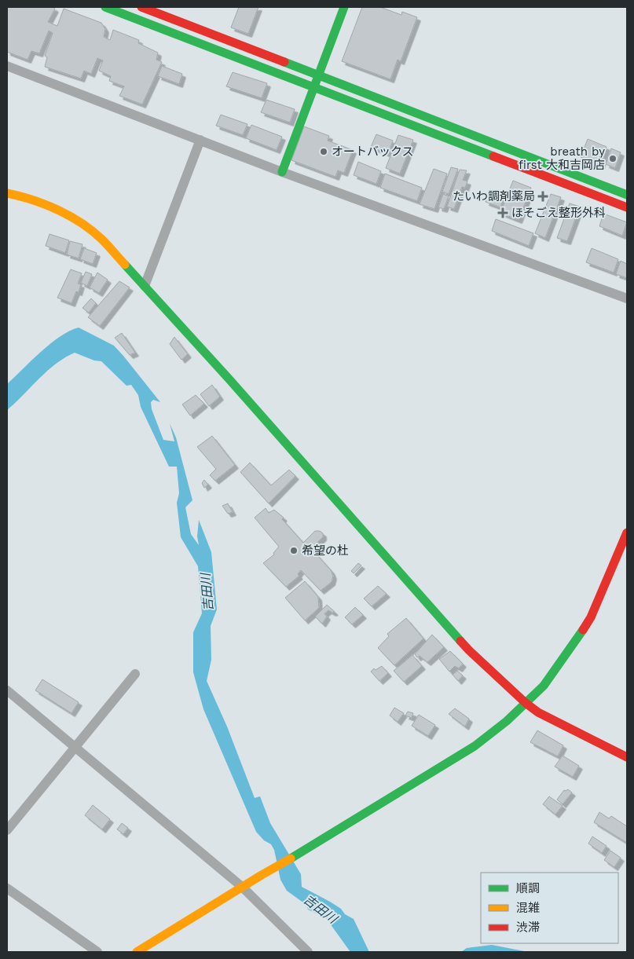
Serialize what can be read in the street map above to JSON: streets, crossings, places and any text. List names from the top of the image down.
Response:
{
  "water": ["吉田川"],
  "places": {
    "other": ["オートバックス", "breath by first 大和吉岡店", "希望の杜"],
    "health": ["たいわ調剤薬局", "ほそごえ整形外科"]
  },
  "legend": ["順調", "混雑", "渋滞"]
}
